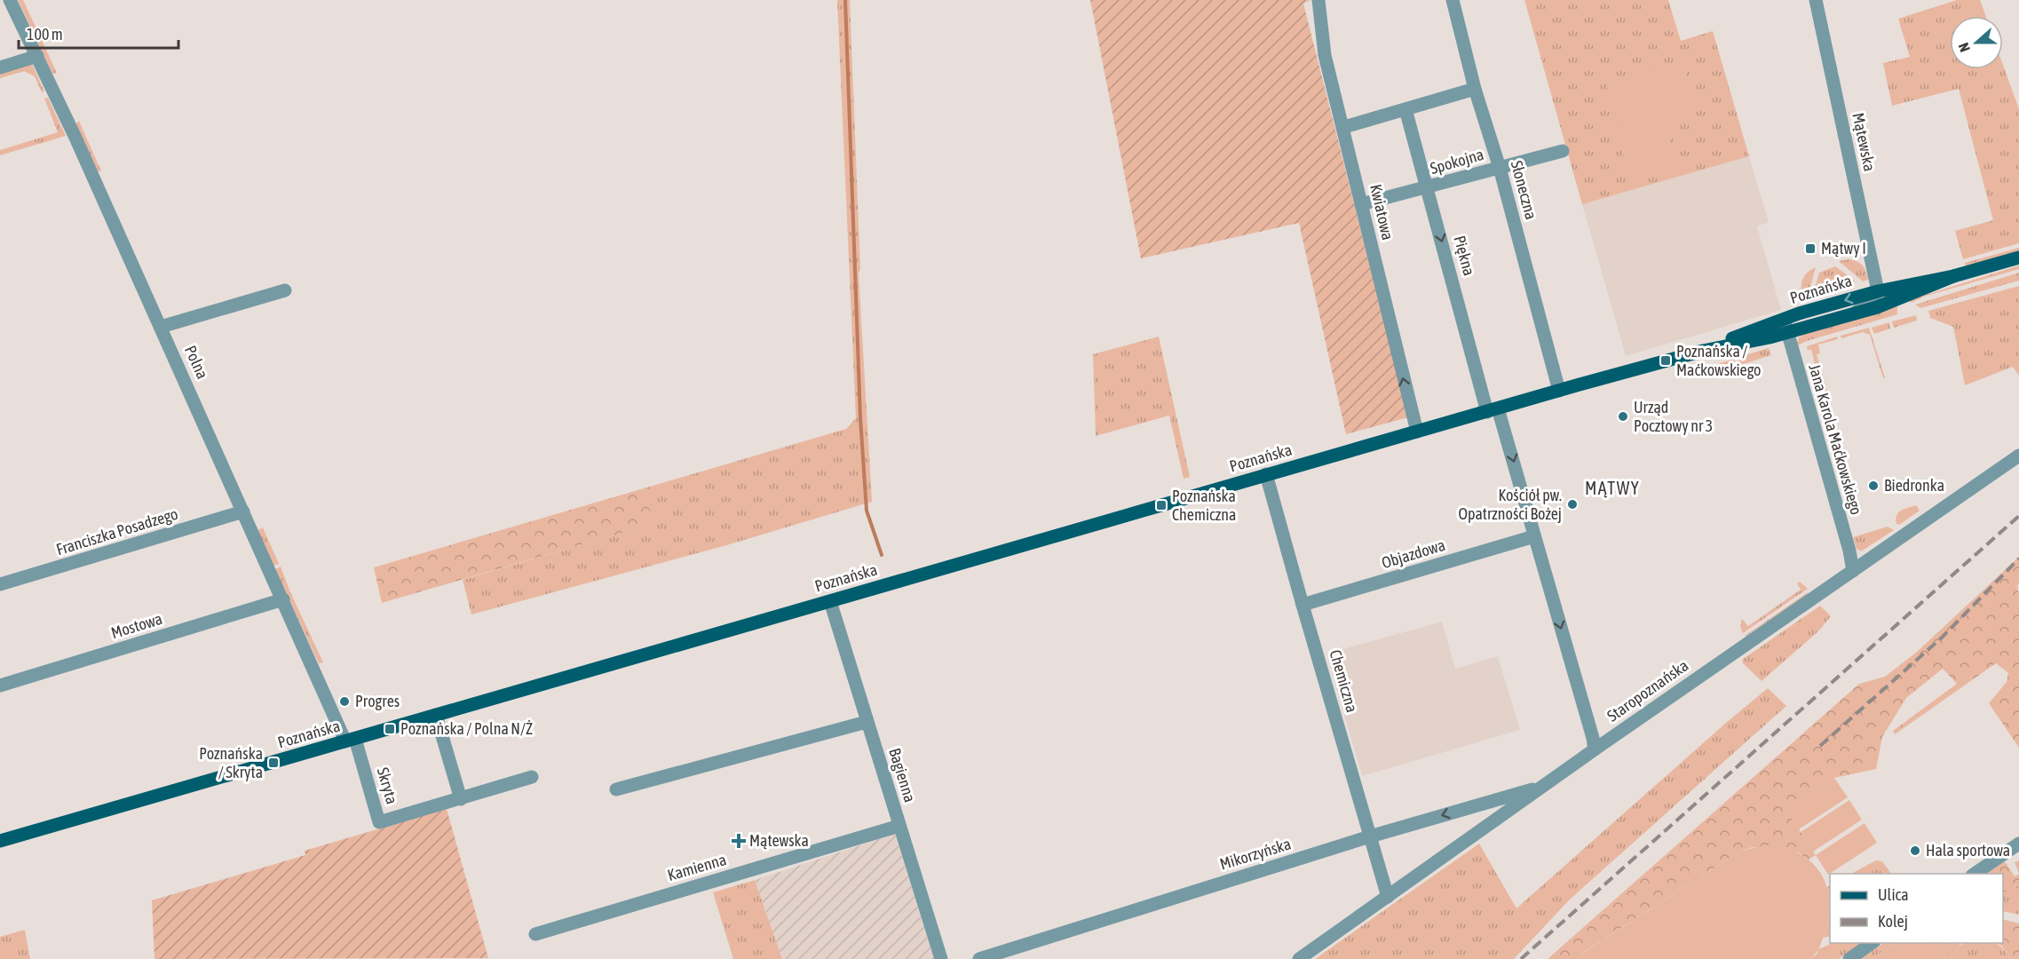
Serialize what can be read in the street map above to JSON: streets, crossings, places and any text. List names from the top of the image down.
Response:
{
  "streets": {
    "main road": ["Poznańska"],
    "street": [
      "Mątewska",
      "Spokojna",
      "Słoneczna",
      "Kwiatowa",
      "Piękna",
      "Polna",
      "Jana Karola Maćkowskiego",
      "Franciszka Posadzego",
      "Objazdowa",
      "Mostowa",
      "Chemiczna",
      "Staropoznańska",
      "Bagienna",
      "Skryta",
      "Mikorzyńska",
      "Kamienna"
    ]
  },
  "crossings": [
    ["Mątewska", "Poznańska"],
    ["Spokojna", "Słoneczna"],
    ["Spokojna", "Kwiatowa"],
    ["Spokojna", "Piękna"],
    ["Słoneczna", "Poznańska"],
    ["Kwiatowa", "Poznańska"],
    ["Piękna", "Poznańska"],
    ["Poznańska", "Polna"],
    ["Poznańska", "Jana Karola Maćkowskiego"],
    ["Poznańska", "Chemiczna"],
    ["Poznańska", "Bagienna"],
    ["Poznańska", "Skryta"],
    ["Polna", "Franciszka Posadzego"],
    ["Polna", "Mostowa"],
    ["Polna", "Skryta"],
    ["Jana Karola Maćkowskiego", "Staropoznańska"],
    ["Objazdowa", "Chemiczna"],
    ["Chemiczna", "Staropoznańska"],
    ["Chemiczna", "Mikorzyńska"],
    ["Staropoznańska", "Mikorzyńska"],
    ["Bagienna", "Kamienna"]
  ],
  "one_way": ["Kwiatowa", "Piękna"],
  "districts": ["MĄTWY"],
  "places": {
    "transit": [
      "Mątwy I",
      "Poznańska / Maćkowskiego",
      "Poznańska Chemiczna",
      "Poznańska / Polna N/Ż",
      "Poznańska / Skryta"
    ],
    "other": [
      "Urząd Pocztowy nr 3",
      "Biedronka",
      "Kościół pw. Opatrzności Bożej",
      "Progres",
      "Hala sportowa"
    ],
    "health": ["Mątewska"]
  },
  "legend": ["Ulica", "Kolej"],
  "scale_bar": "100 m",
  "north": "left"
}
